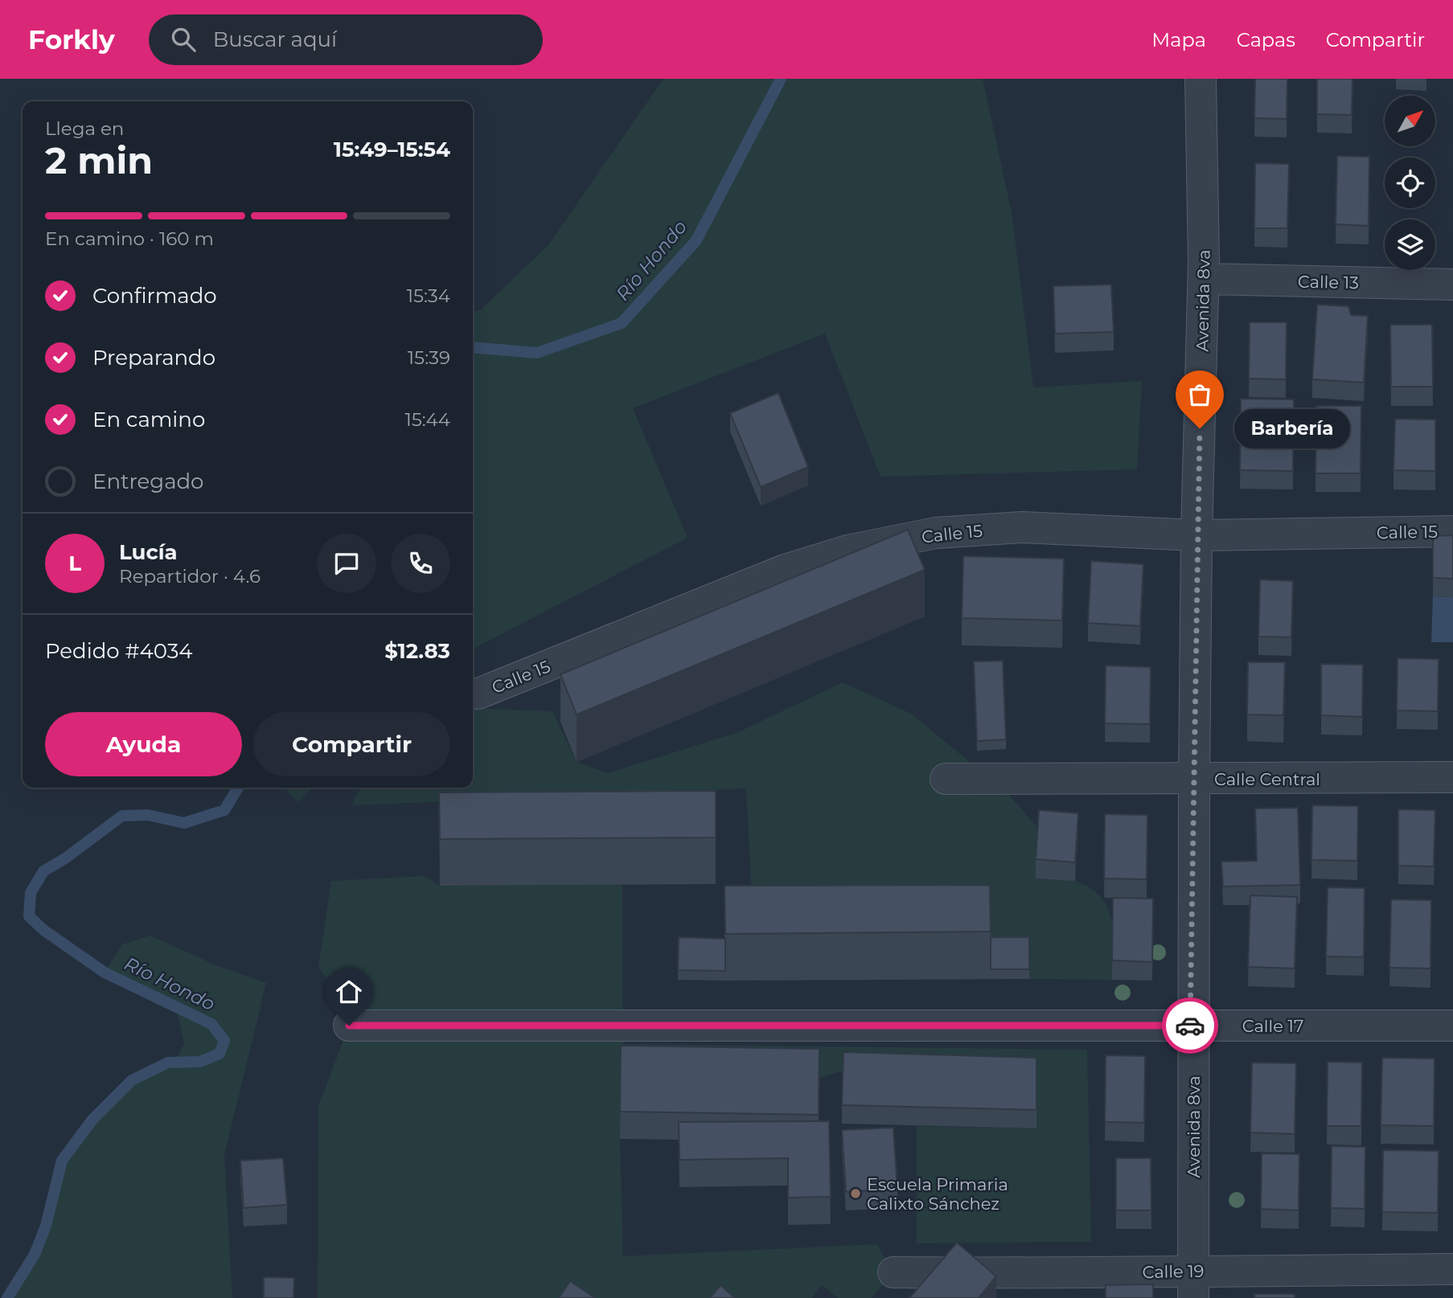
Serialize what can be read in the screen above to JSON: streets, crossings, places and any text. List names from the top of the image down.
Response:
{
  "streets": {
    "street": [
      "Calle 13",
      "Avenida 8va",
      "Calle 15",
      "Calle Central",
      "Calle 17",
      "Calle 19"
    ]
  },
  "crossings": [
    ["Calle 13", "Avenida 8va"],
    ["Avenida 8va", "Calle 15"],
    ["Avenida 8va", "Calle Central"],
    ["Avenida 8va", "Calle 17"],
    ["Avenida 8va", "Calle 19"]
  ],
  "water": ["Río Hondo"],
  "places": ["Barbería", "Escuela Primaria Calixto Sánchez"],
  "north": "top right",
  "page": {
    "header": "Forkly",
    "search": "Buscar aquí",
    "nav": ["Mapa", "Capas", "Compartir"],
    "heading": ["2 min", "Llega en", "15:49–15:54"],
    "panel": [
      "Lucía",
      "Repartidor · 4.6",
      "Pedido #4034",
      "$12.83"
    ],
    "bar": "En camino · 160 m",
    "list": [
      ["Confirmado", "15:34"],
      ["Preparando", "15:39"],
      ["En camino", "15:44"],
      "Entregado"
    ],
    "bubble": "Barbería",
    "round": "L",
    "buttons": ["Ayuda", "Compartir"]
  }
}
